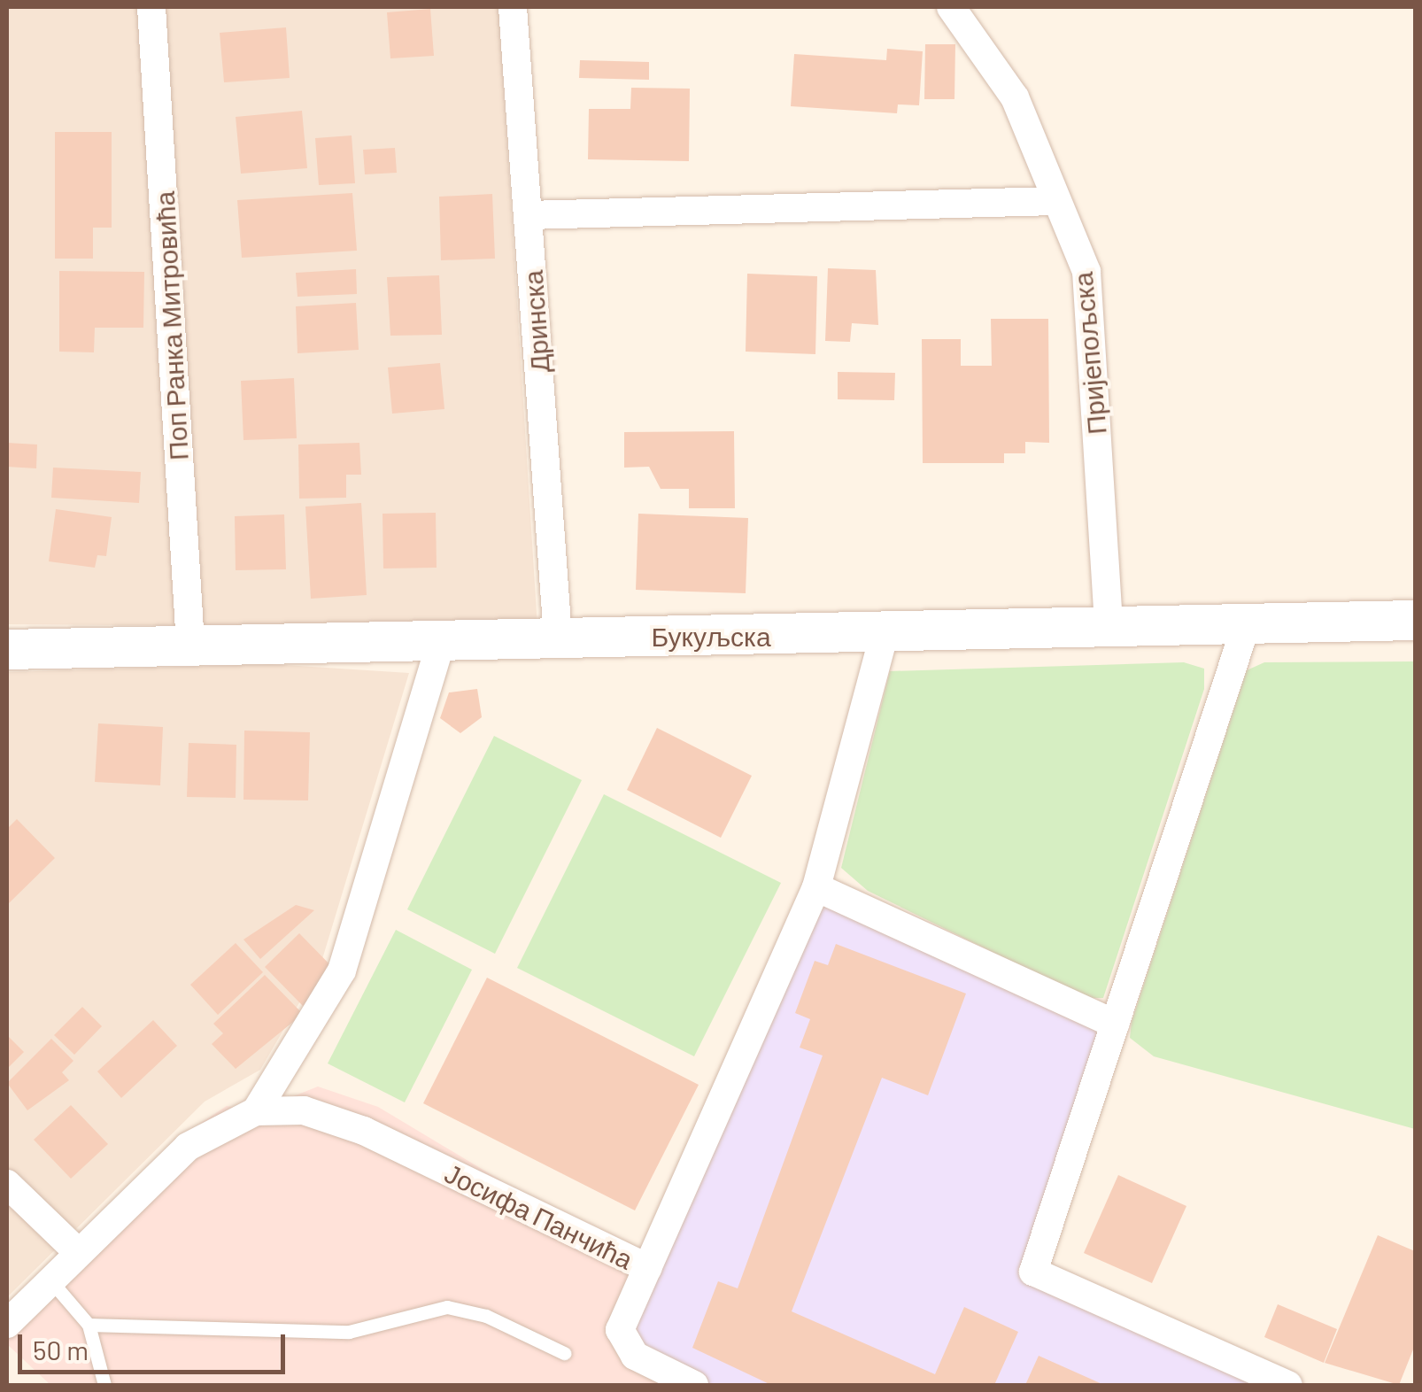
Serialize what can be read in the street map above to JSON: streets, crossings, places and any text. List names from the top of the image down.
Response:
{
  "streets": {
    "main road": ["Букуљска"],
    "street": [
      "Дринска",
      "Поп Ранка Митровића",
      "Пријепољска",
      "Јосифа Панчића"
    ]
  },
  "crossings": [
    ["Дринска", "Букуљска"],
    ["Поп Ранка Митровића", "Букуљска"],
    ["Пријепољска", "Букуљска"],
    ["Букуљска", "Јосифа Панчића"]
  ],
  "scale_bar": "50 m"
}
